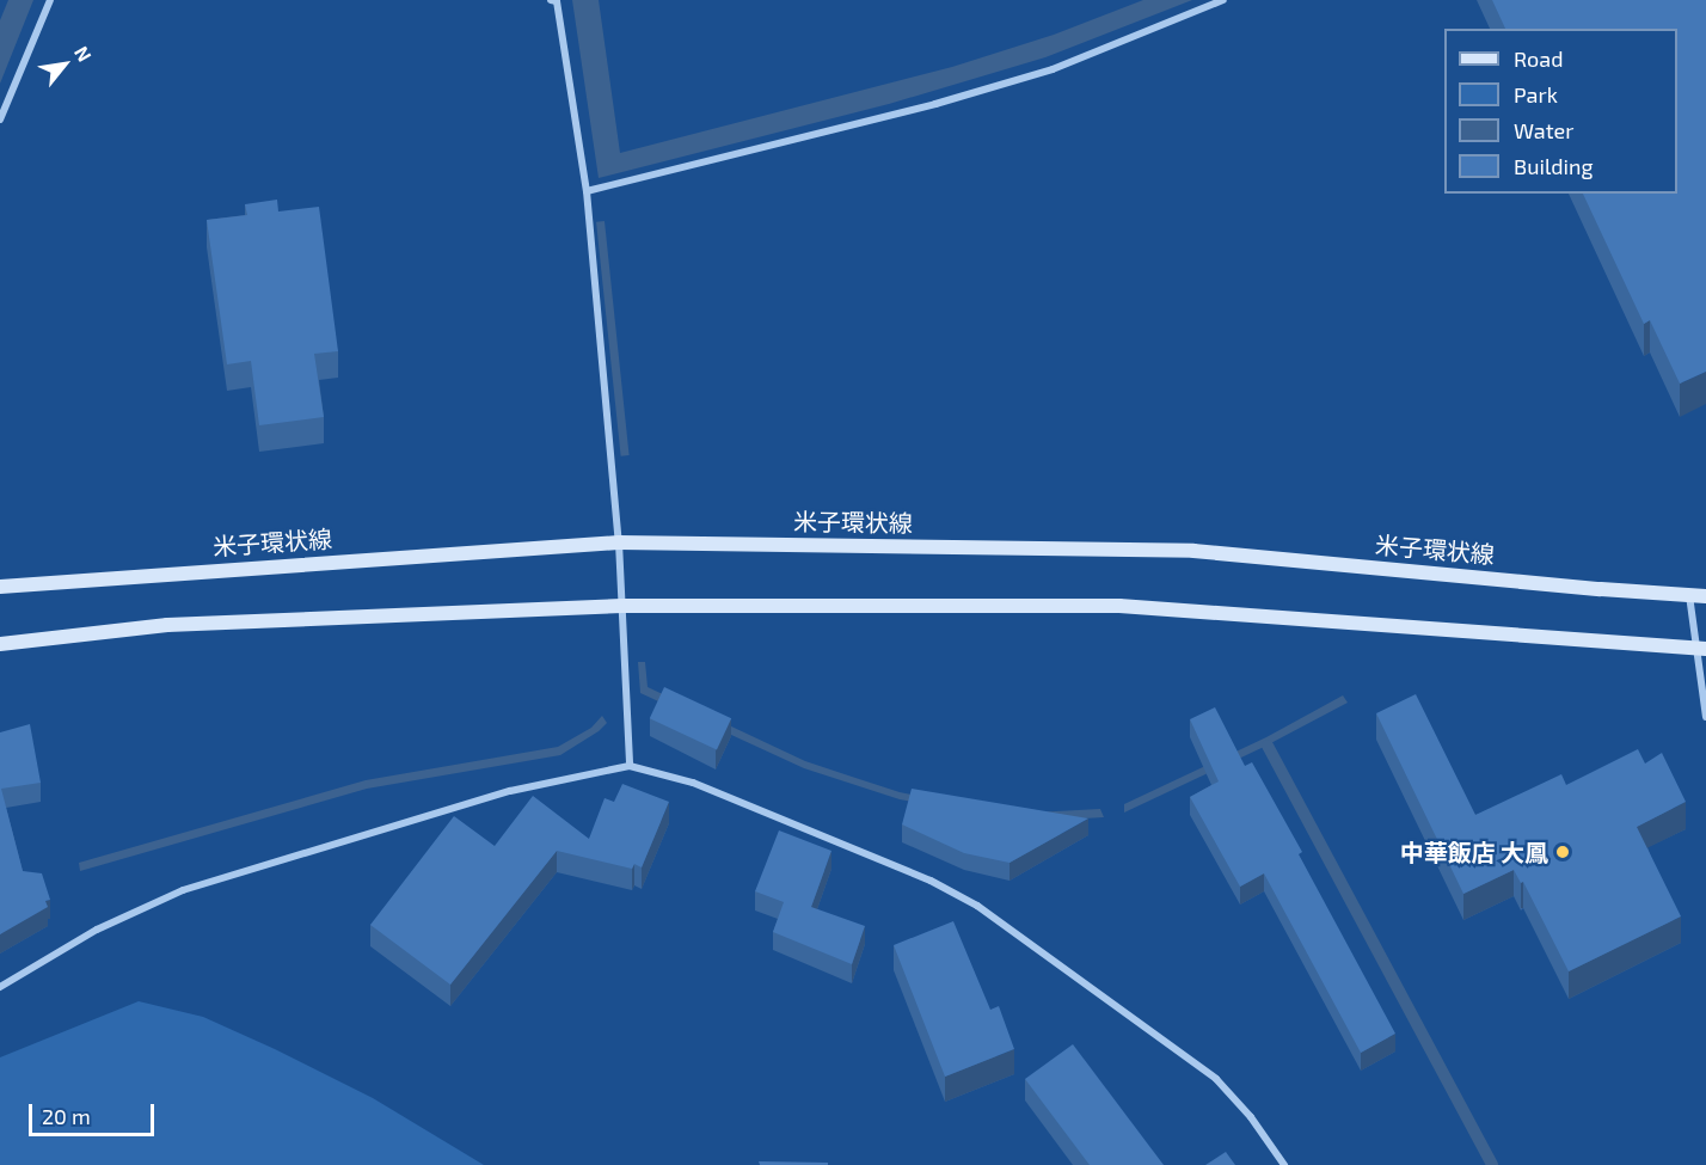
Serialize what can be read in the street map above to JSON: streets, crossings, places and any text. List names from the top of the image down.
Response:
{
  "streets": {
    "main road": ["米子環状線"]
  },
  "places": ["中華飯店 大鳳"],
  "legend": [
    "Road",
    "Park",
    "Water",
    "Building"
  ],
  "scale_bar": "20 m",
  "north": "top right"
}
